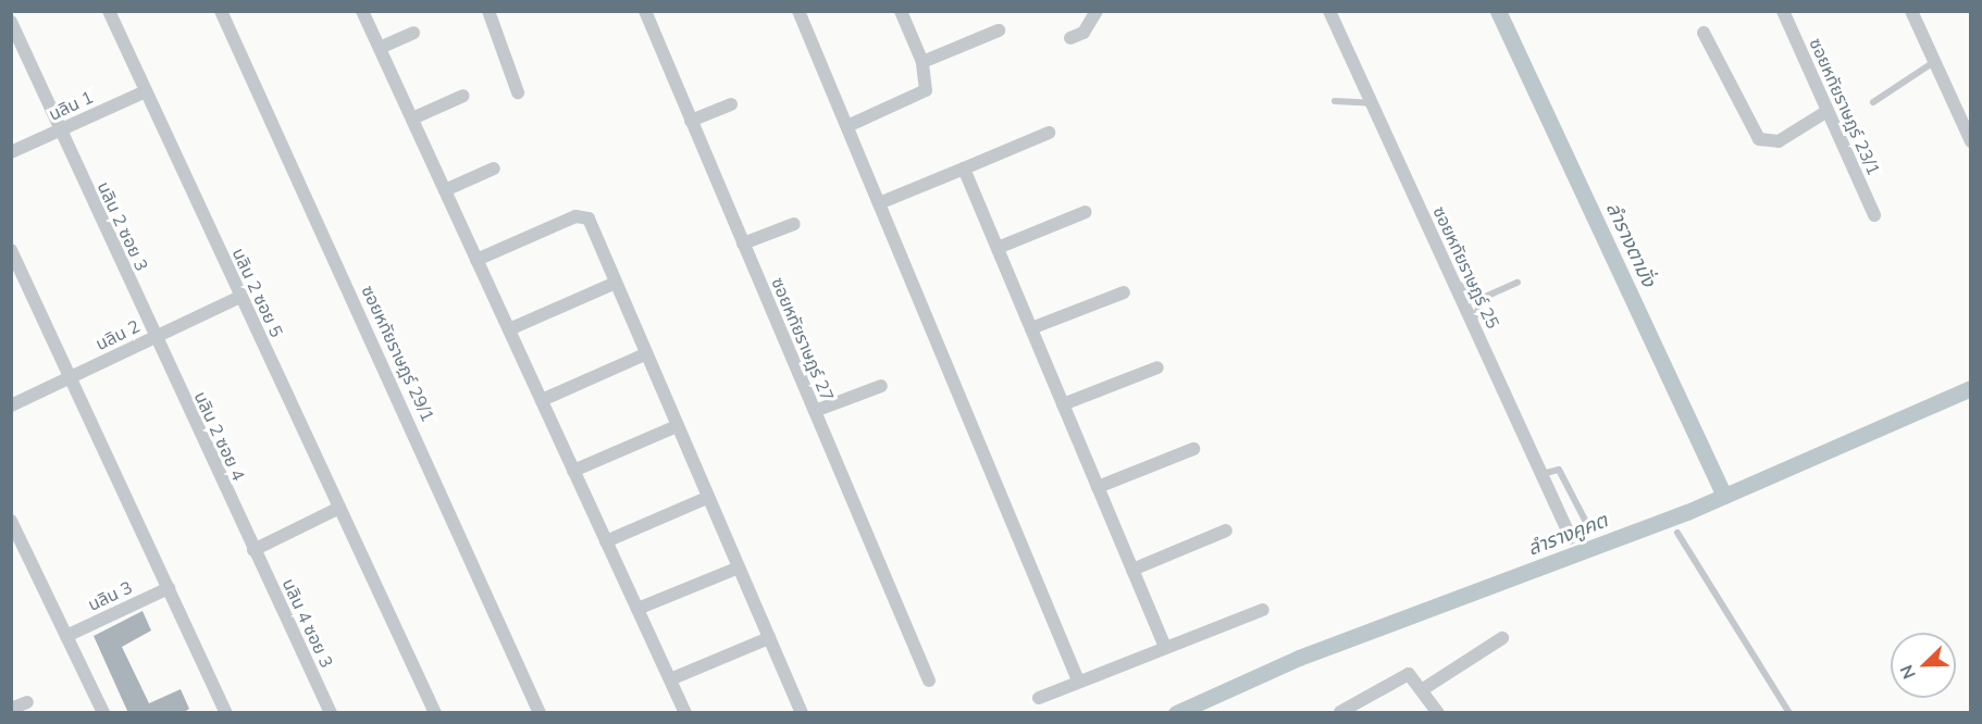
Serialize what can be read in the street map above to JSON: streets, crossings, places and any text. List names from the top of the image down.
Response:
{
  "streets": {
    "street": [
      "นลิน 1",
      "ซอยหทัยราษฎร์ 23/1",
      "นลิน 2 ซอย 3",
      "ซอยหทัยราษฎร์ 25",
      "นลิน 2 ซอย 5",
      "นลิน 2",
      "ซอยหทัยราษฎร์ 27",
      "ซอยหทัยราษฎร์ 29/1",
      "นลิน 2 ซอย 4",
      "นลิน 3",
      "นลิน 4 ซอย 3"
    ]
  },
  "crossings": [
    ["นลิน 1", "นลิน 2 ซอย 3"],
    ["นลิน 1", "นลิน 2 ซอย 5"],
    ["นลิน 2 ซอย 3", "นลิน 2"],
    ["นลิน 2 ซอย 3", "นลิน 2 ซอย 4"],
    ["นลิน 2 ซอย 5", "นลิน 2"],
    ["นลิน 2", "นลิน 2 ซอย 4"],
    ["นลิน 2 ซอย 4", "นลิน 4 ซอย 3"]
  ],
  "water": ["ลำรางตามั่ง", "ลำรางคูคต"],
  "north": "bottom left"
}
